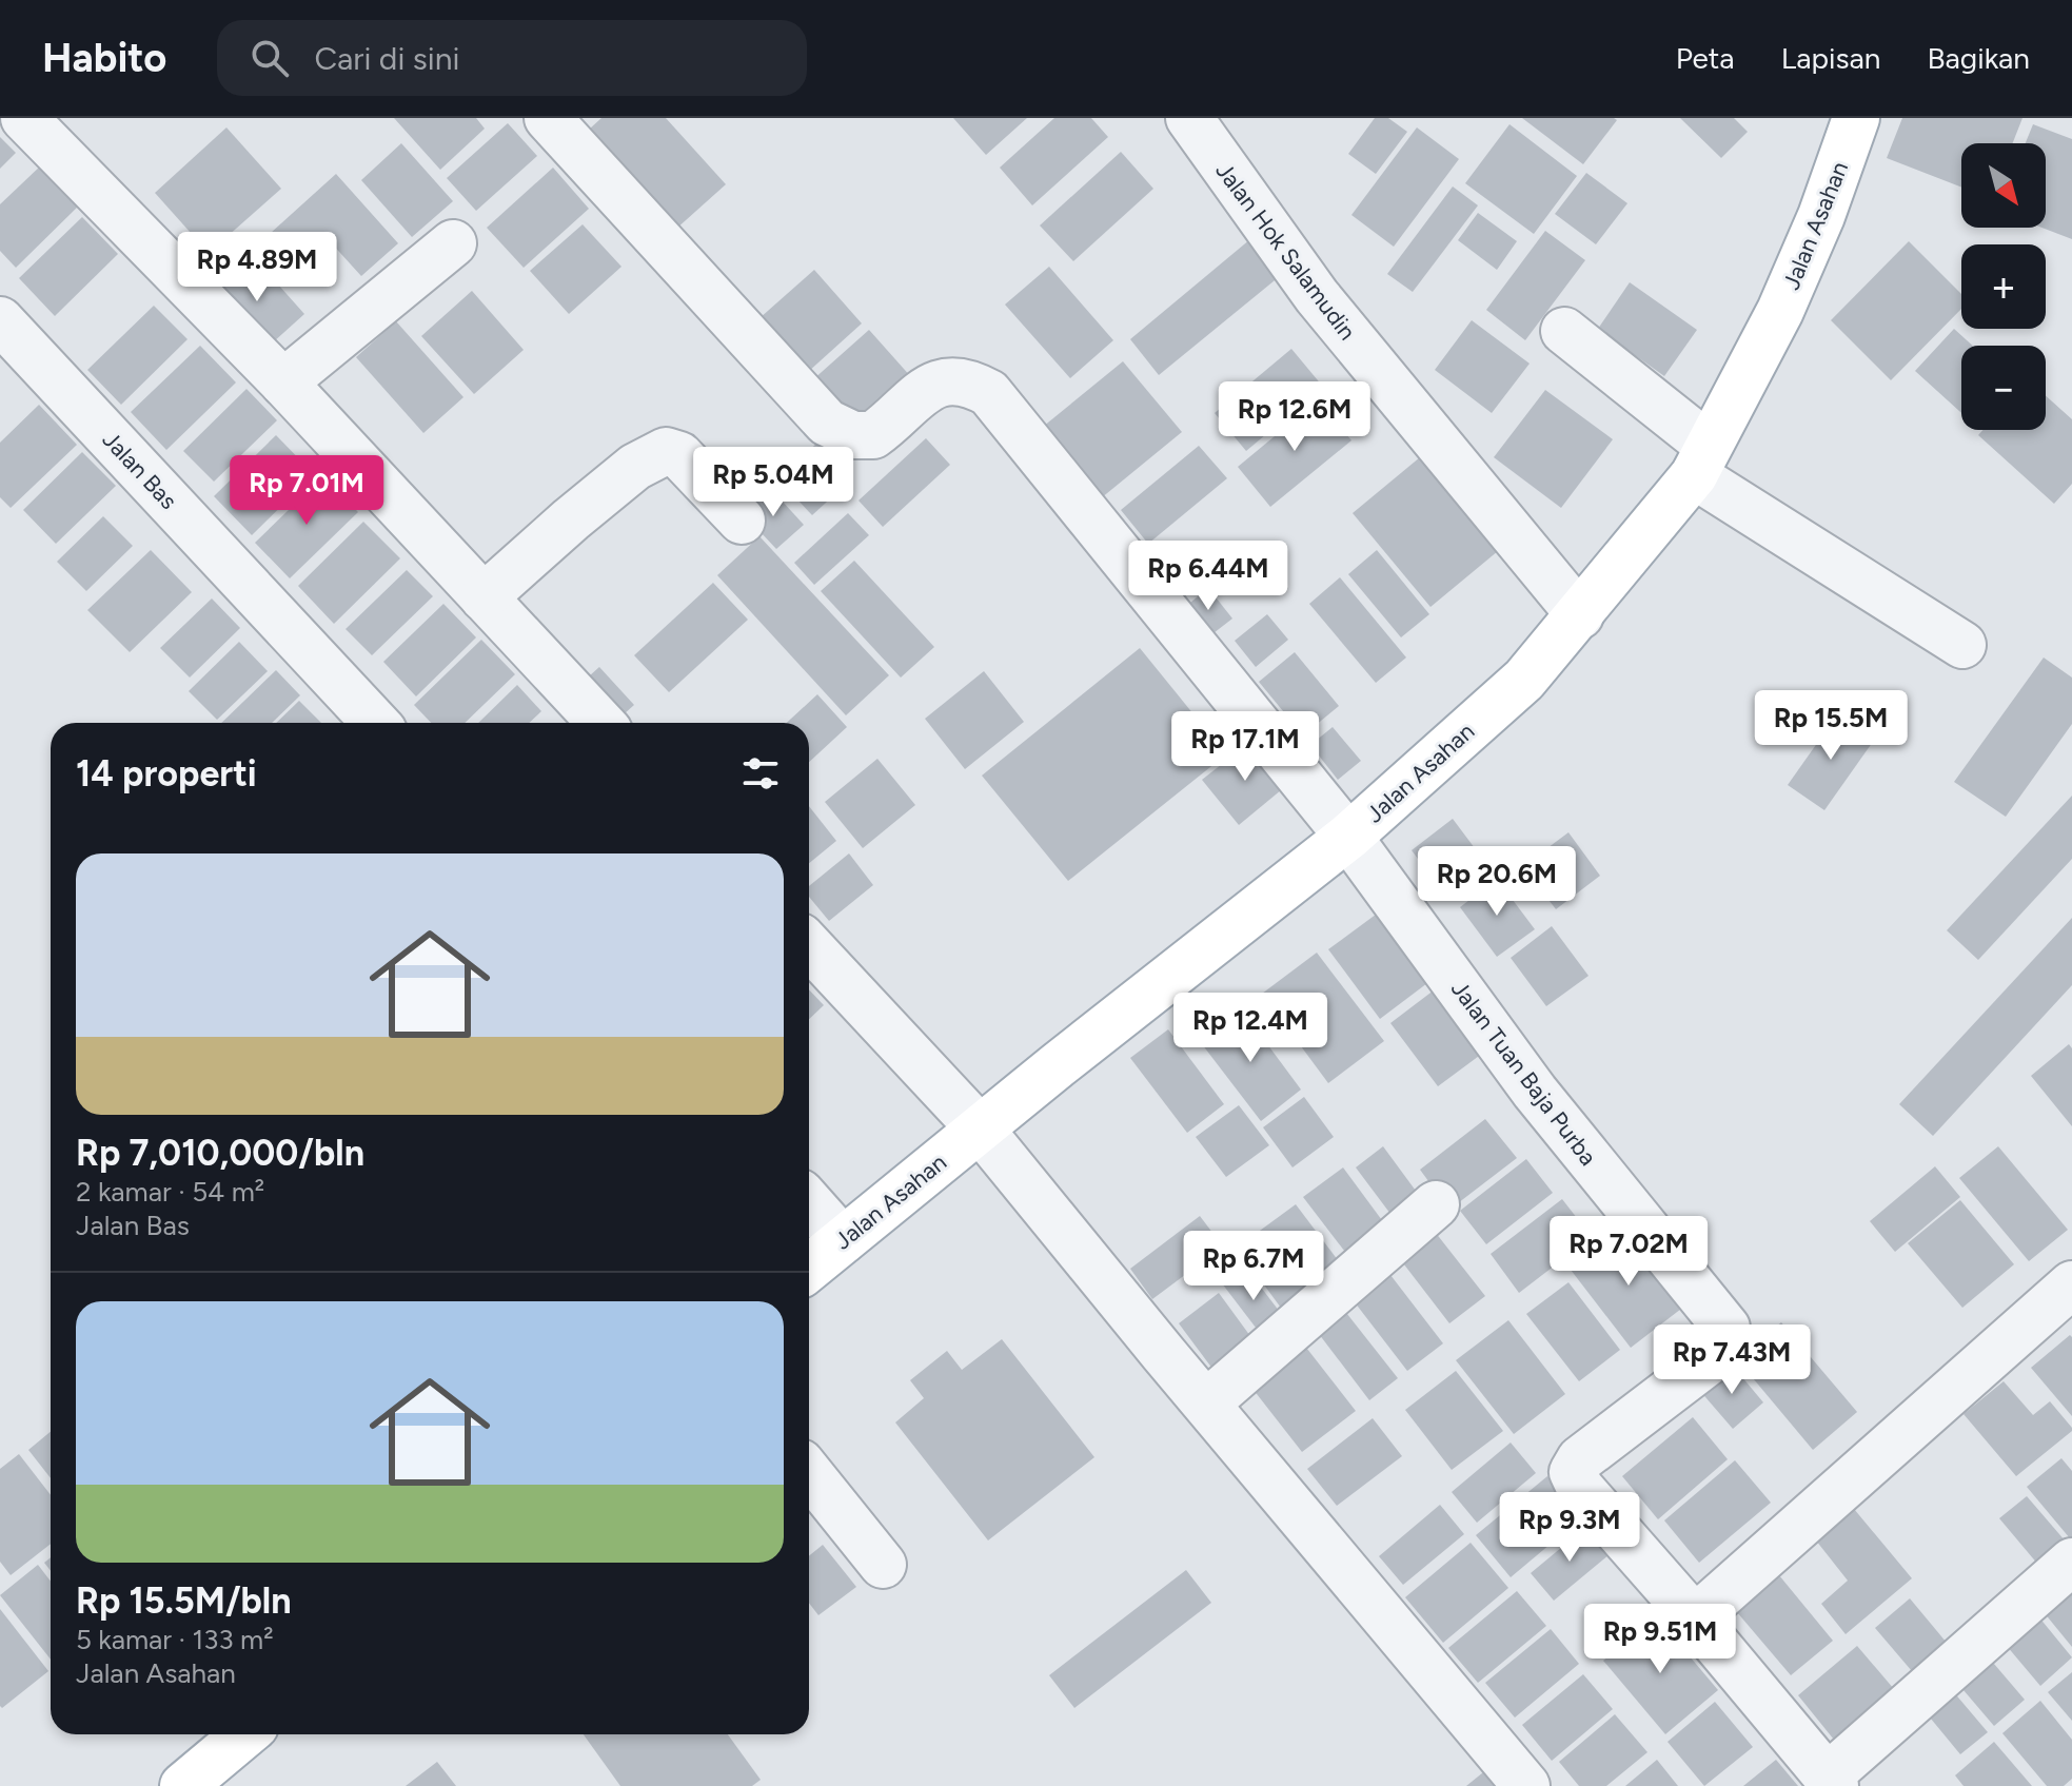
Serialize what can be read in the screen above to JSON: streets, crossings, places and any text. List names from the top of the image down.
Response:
{
  "streets": {
    "main road": ["Jalan Asahan"],
    "street": ["Jalan Hok Salamudin", "Jalan Bas", "Jalan Tuan Baja Purba"]
  },
  "crossings": [
    ["Jalan Asahan", "Jalan Hok Salamudin"],
    ["Jalan Asahan", "Jalan Tuan Baja Purba"]
  ],
  "north": "bottom right",
  "page": {
    "header": "Habito",
    "search": "Cari di sini",
    "nav": ["Peta", "Lapisan", "Bagikan"],
    "map_buttons": ["+", "−"],
    "price": [
      "Rp 4.89M",
      "Rp 12.6M",
      "Rp 5.04M",
      "Rp 7.01M",
      "Rp 6.44M",
      "Rp 15.5M",
      "Rp 17.1M",
      "Rp 20.6M",
      "Rp 12.4M",
      "Rp 7.02M",
      "Rp 6.7M",
      "Rp 7.43M",
      "Rp 9.3M",
      "Rp 9.51M"
    ],
    "heading": "14 properti",
    "list": [
      {
        "name": "Rp 7,010,000/bln",
        "note": "2 kamar · 54 m² · Jalan Bas"
      },
      {
        "name": "Rp 15.5M/bln",
        "note": "5 kamar · 133 m² · Jalan Asahan"
      }
    ]
  }
}
